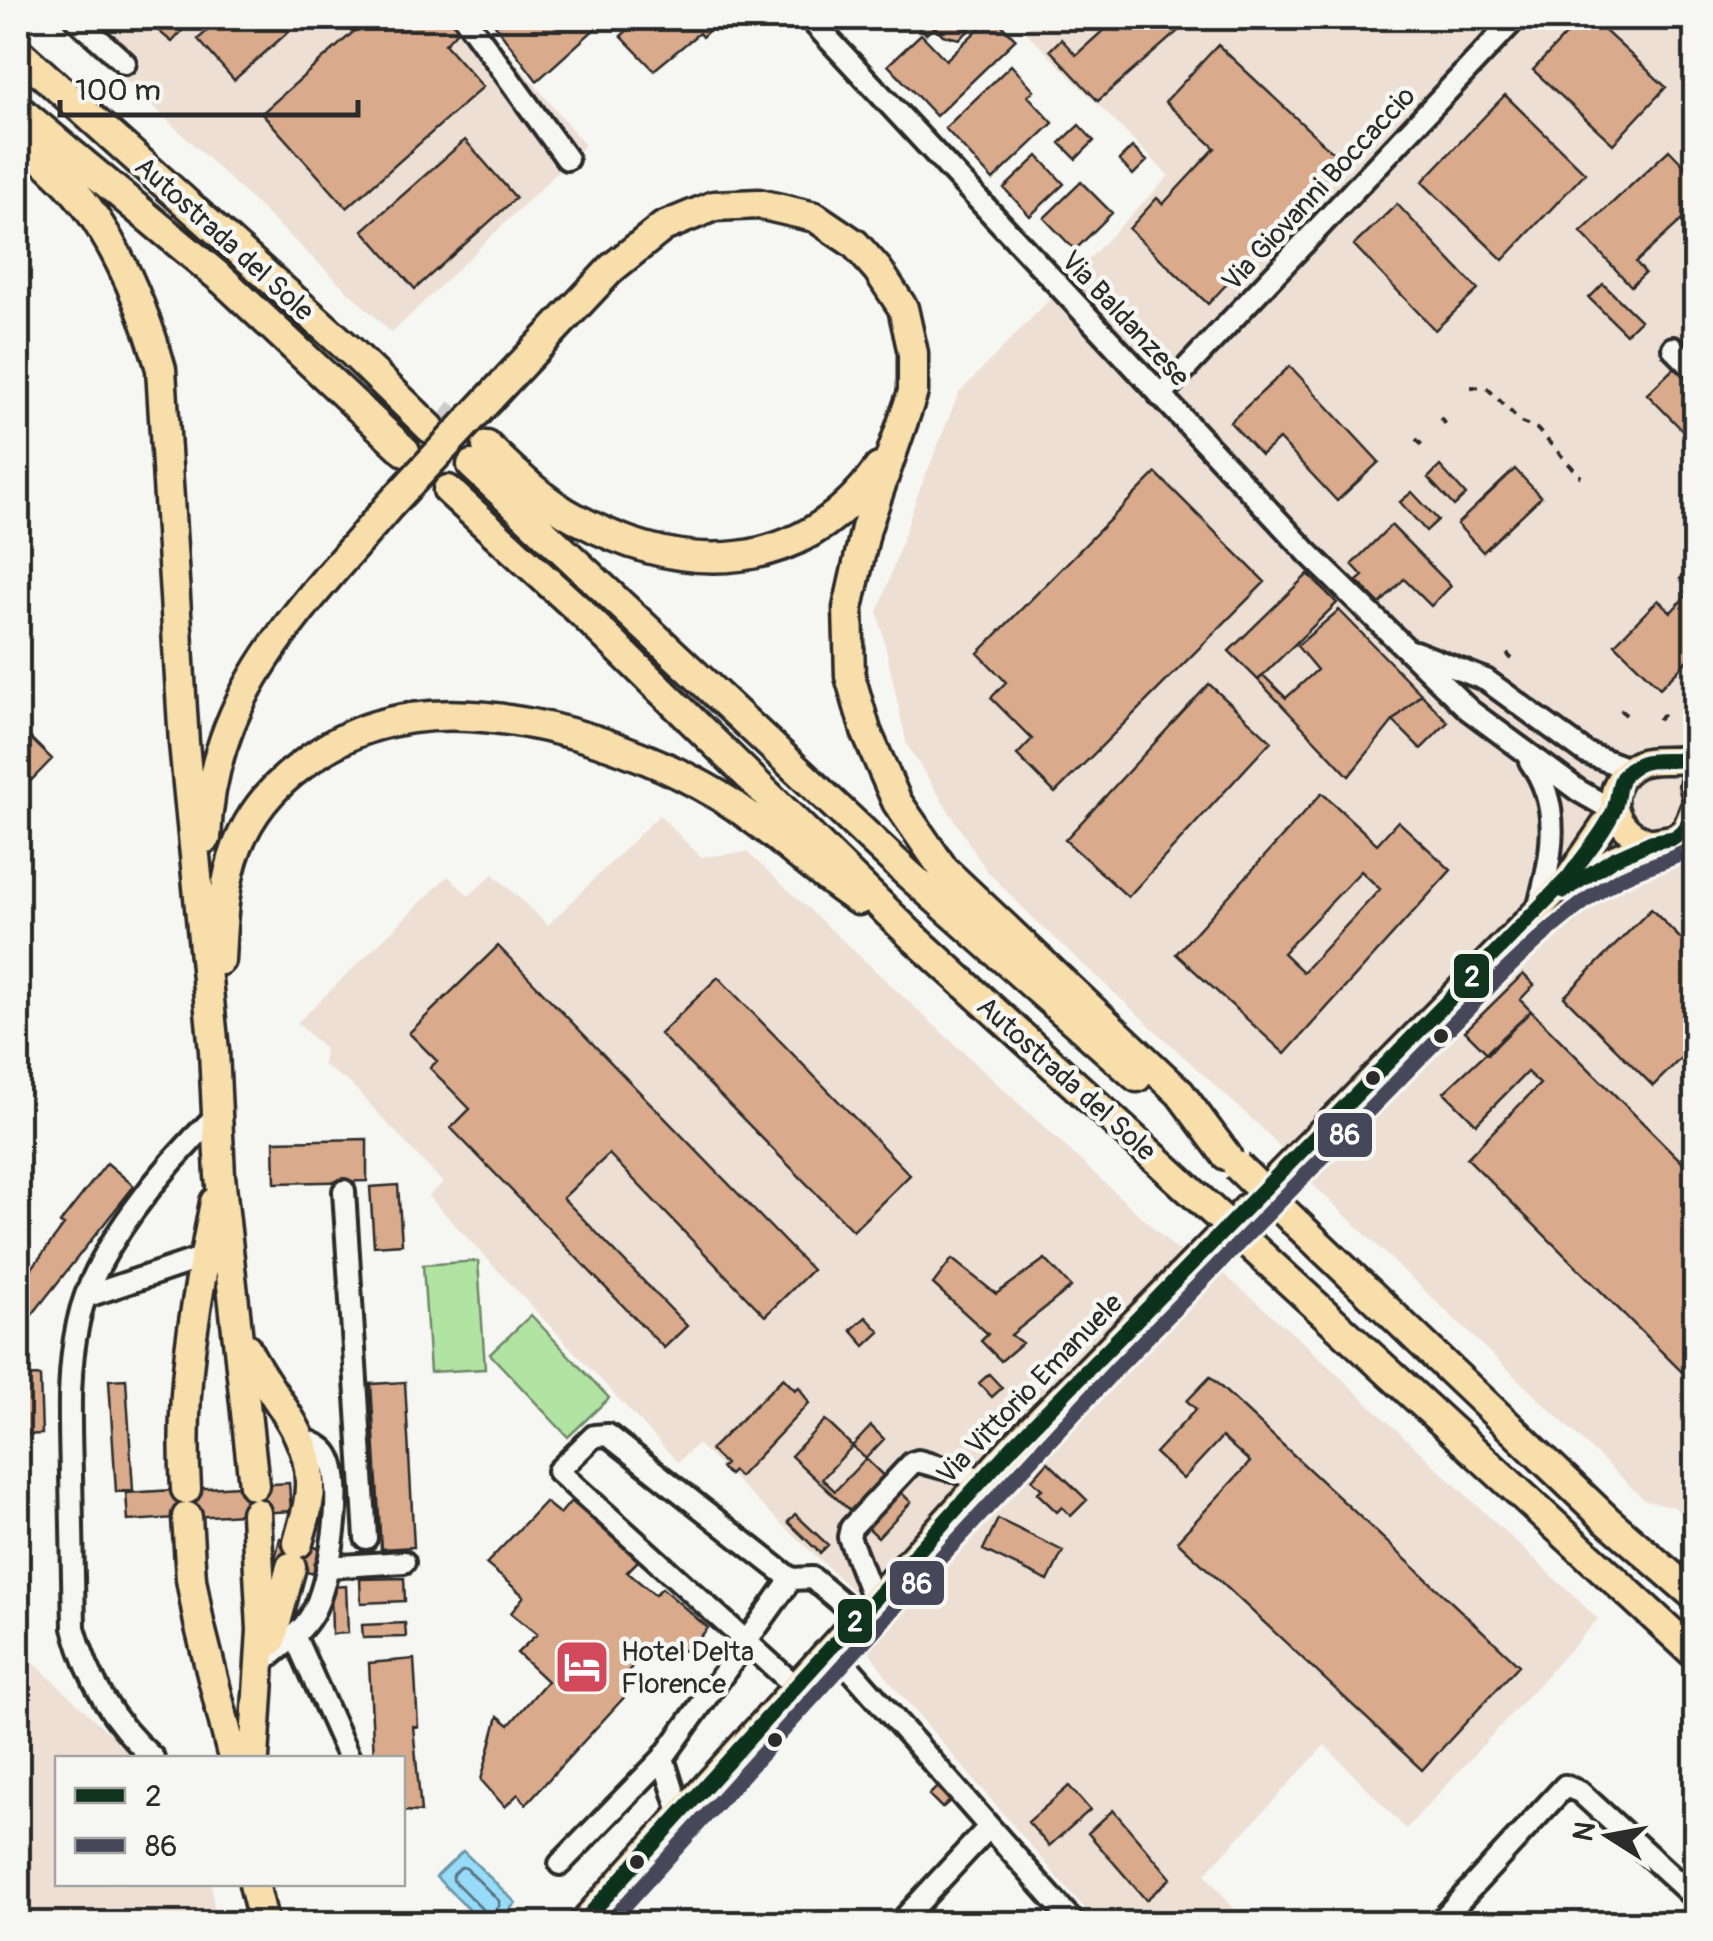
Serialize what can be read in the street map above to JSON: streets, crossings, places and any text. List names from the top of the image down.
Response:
{
  "streets": {
    "highway": ["Autostrada del Sole"],
    "main road": ["Via Vittorio Emanuele"],
    "street": ["Via Giovanni Boccaccio", "Via Baldanzese"]
  },
  "crossings": [
    ["Via Giovanni Boccaccio", "Via Baldanzese"],
    ["Via Baldanzese", "Via Vittorio Emanuele"]
  ],
  "places": {
    "hotel": ["Hotel Delta Florence"]
  },
  "lines": ["transit line 2", "transit line 86"],
  "legend": ["2", "86"],
  "scale_bar": "100 m",
  "north": "left"
}
